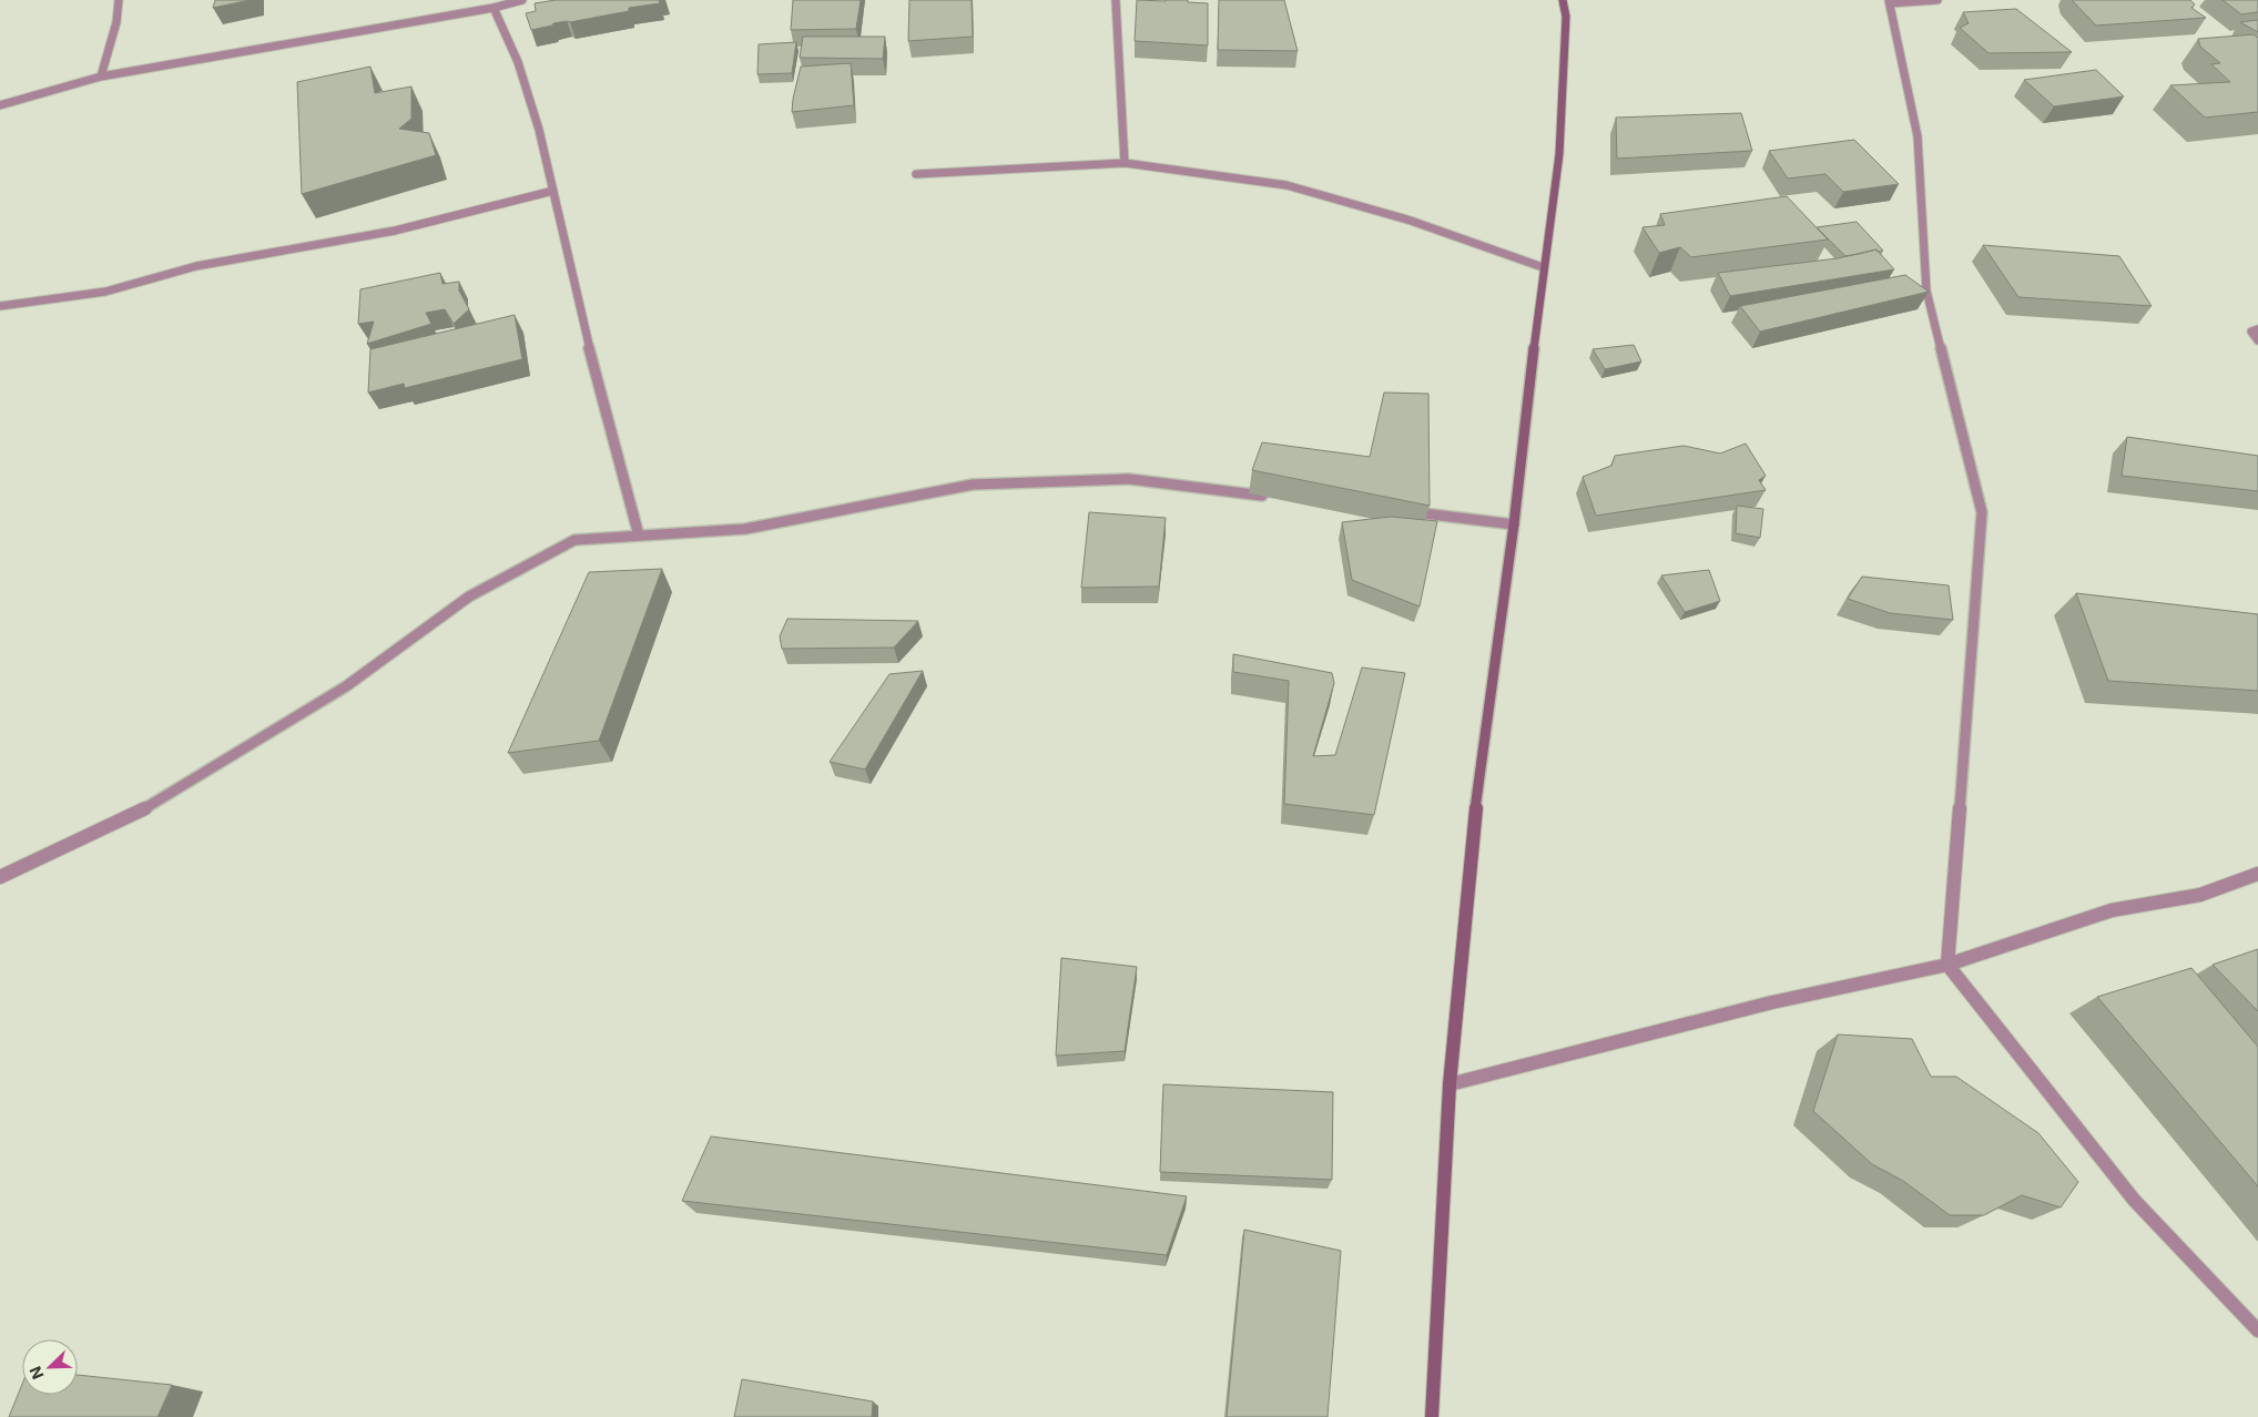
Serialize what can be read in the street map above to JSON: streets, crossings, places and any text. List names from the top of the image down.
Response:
{
  "north": "bottom left"
}
